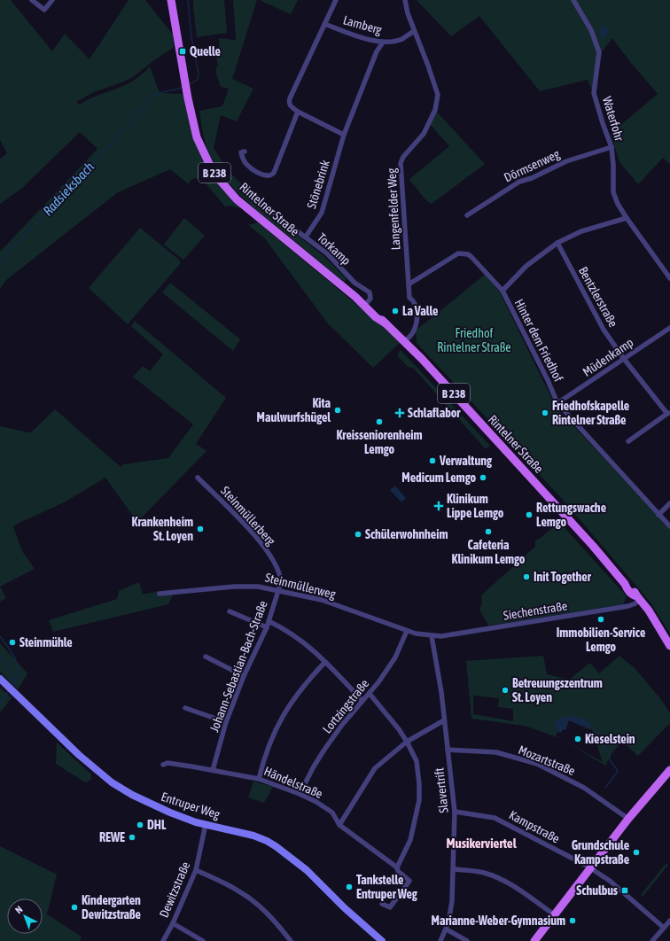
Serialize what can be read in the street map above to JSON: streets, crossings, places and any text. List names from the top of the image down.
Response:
{
  "streets": {
    "main road": ["B 238", "Rintelner Straße", "Entruper Weg"],
    "street": [
      "Lamberg",
      "Waterfohr",
      "Dörmsenweg",
      "Stönebrink",
      "Langenfelder Weg",
      "Torkamp",
      "Bentzlerstraße",
      "Hinter dem Friedhof",
      "Müdenkamp",
      "Steinmüllerberg",
      "Steinmüllerweg",
      "Siechenstraße",
      "Johann-Sebastian-Bach-Straße",
      "Lortzingstraße",
      "Mozartstraße",
      "Händelstraße",
      "Slavertrift",
      "Kampstraße",
      "Dewitzstraße"
    ]
  },
  "crossings": [
    ["Lamberg", "Stönebrink"],
    ["Lamberg", "Langenfelder Weg"],
    ["Waterfohr", "Dörmsenweg"],
    ["Stönebrink", "Torkamp"],
    ["Rintelner Straße", "Langenfelder Weg"],
    ["Rintelner Straße", "Torkamp"],
    ["Rintelner Straße", "Siechenstraße"],
    ["Bentzlerstraße", "Müdenkamp"],
    ["Hinter dem Friedhof", "Müdenkamp"],
    ["Steinmüllerberg", "Steinmüllerweg"],
    ["Steinmüllerberg", "Johann-Sebastian-Bach-Straße"],
    ["Steinmüllerweg", "Siechenstraße"],
    ["Steinmüllerweg", "Johann-Sebastian-Bach-Straße"],
    ["Steinmüllerweg", "Lortzingstraße"],
    ["Steinmüllerweg", "Slavertrift"],
    ["Siechenstraße", "Slavertrift"],
    ["Johann-Sebastian-Bach-Straße", "Händelstraße"],
    ["Lortzingstraße", "Händelstraße"],
    ["Mozartstraße", "Slavertrift"],
    ["Slavertrift", "Kampstraße"],
    ["Entruper Weg", "Dewitzstraße"]
  ],
  "districts": ["Musikerviertel"],
  "water": ["Radsieksbach"],
  "parks": ["Friedhof Rintelner Straße"],
  "places": {
    "transit": ["Quelle", "Schulbus"],
    "other": [
      "La Valle",
      "Kita Maulwurfshügel",
      "Friedhofskapelle Rintelner Straße",
      "Kreisseniorenheim Lemgo",
      "Verwaltung",
      "Medicum Lemgo",
      "Rettungswache Lemgo",
      "Krankenheim St. Loyen",
      "Cafeteria Klinikum Lemgo",
      "Schülerwohnheim",
      "Init Together",
      "Immobilien-Service Lemgo",
      "Steinmühle",
      "Betreuungszentrum St. Loyen",
      "Kieselstein",
      "DHL",
      "REWE",
      "Grundschule Kampstraße",
      "Tankstelle Entruper Weg",
      "Kindergarten Dewitzstraße",
      "Marianne-Weber-Gymnasium"
    ],
    "health": ["Schlaflabor", "Klinikum Lippe Lemgo"]
  },
  "north": "top left"
}
